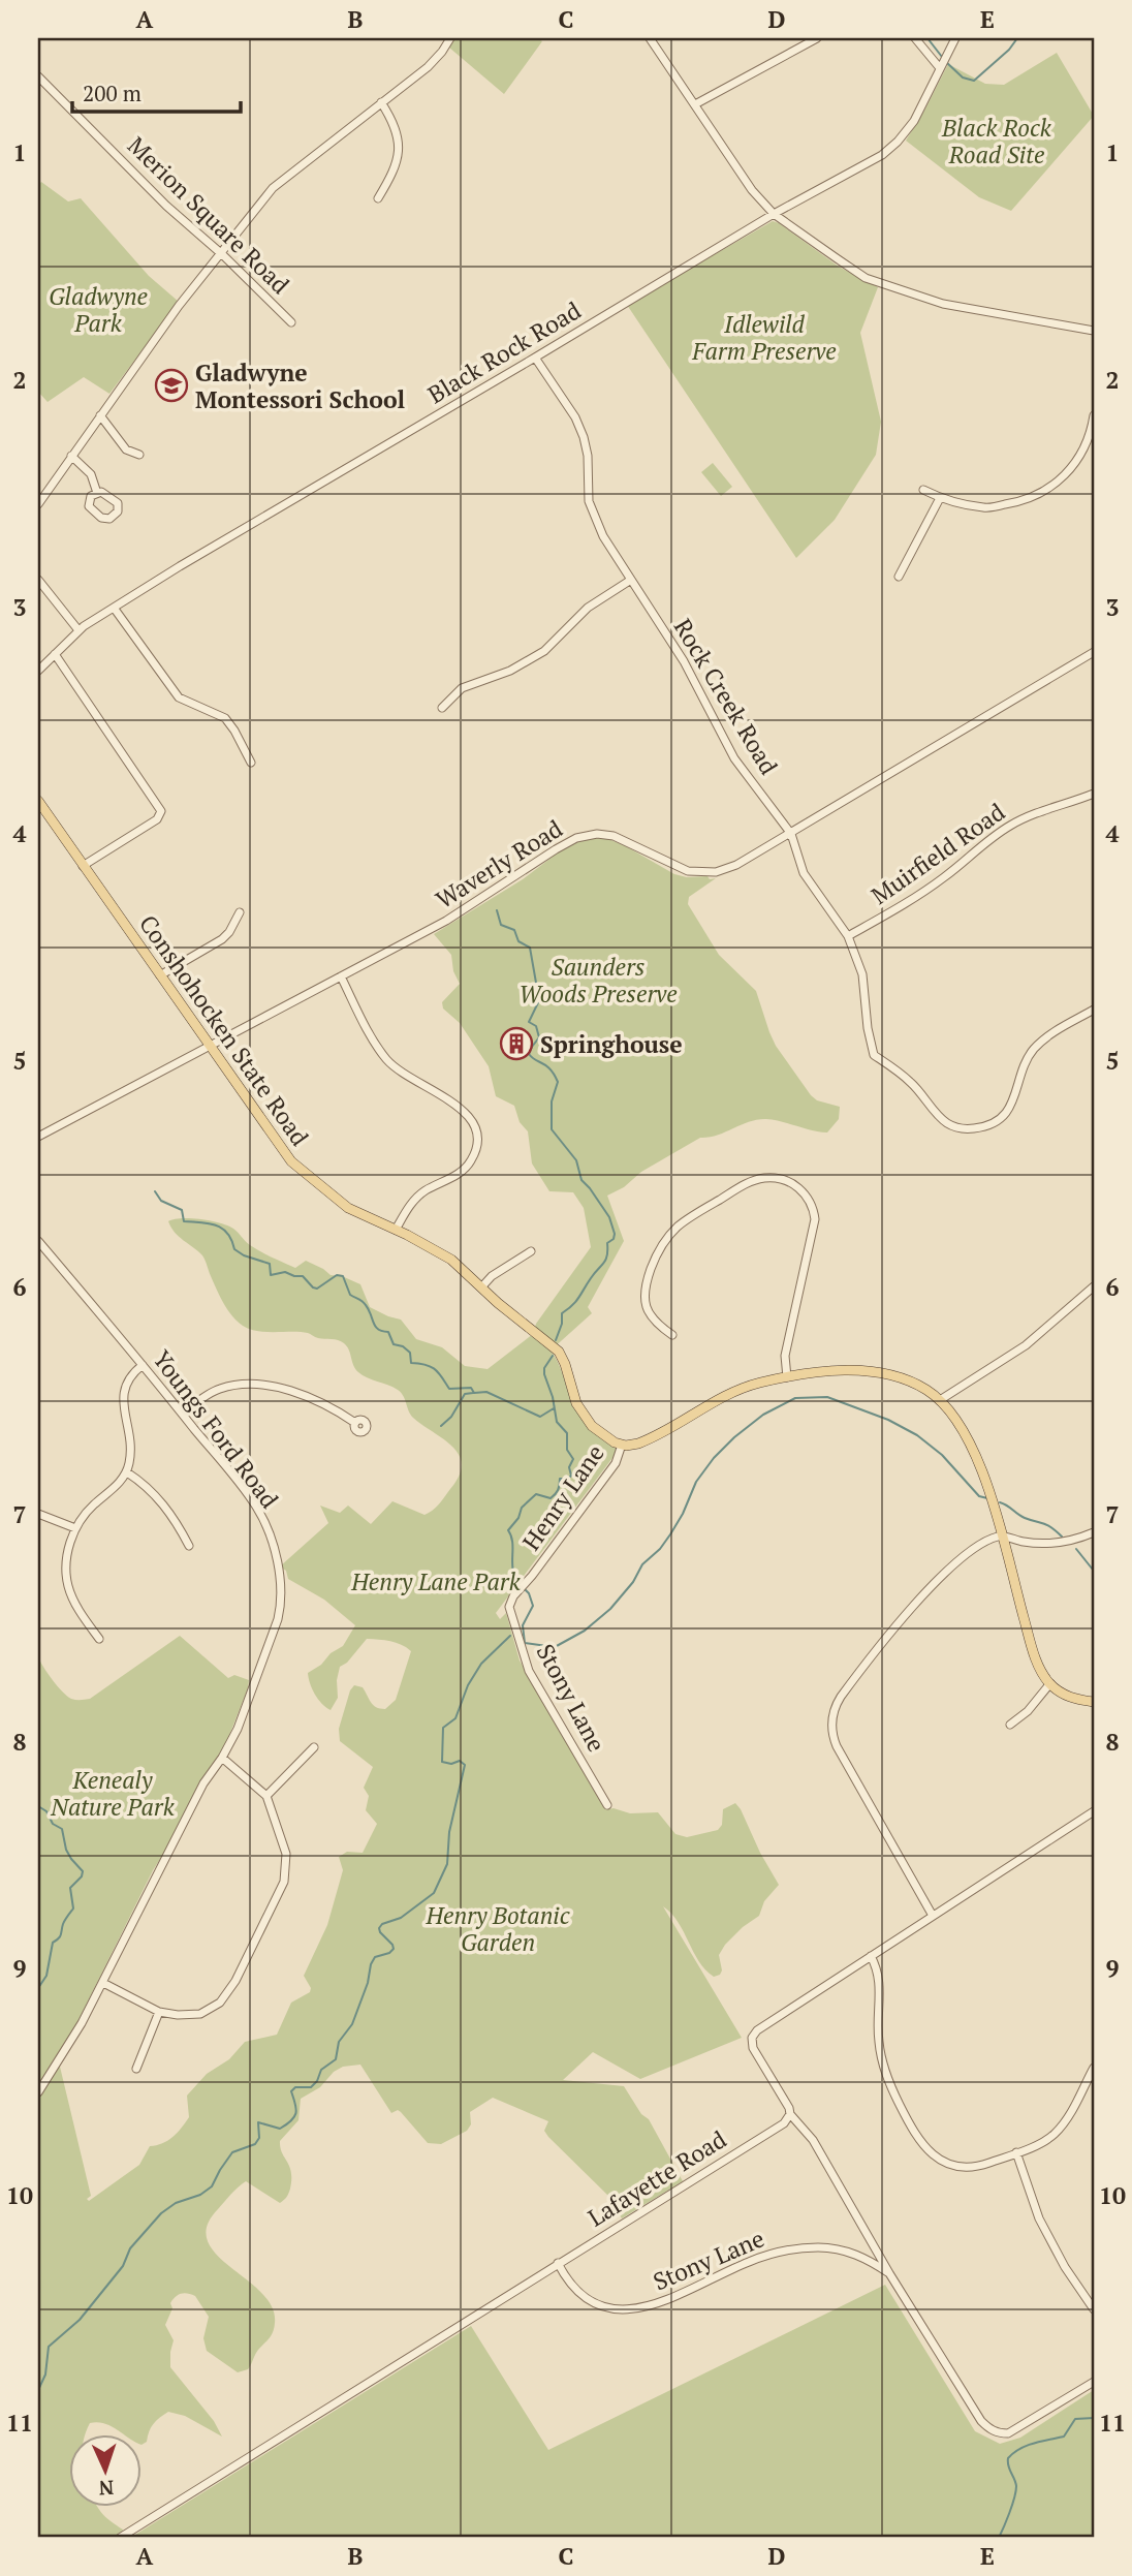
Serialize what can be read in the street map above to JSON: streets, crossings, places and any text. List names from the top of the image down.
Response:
{
  "streets": {
    "main road": ["Conshohocken State Road"],
    "street": [
      "Merion Square Road",
      "Black Rock Road",
      "Rock Creek Road",
      "Muirfield Road",
      "Waverly Road",
      "Youngs Ford Road",
      "Henry Lane",
      "Stony Lane",
      "Lafayette Road"
    ]
  },
  "crossings": [
    ["Black Rock Road", "Rock Creek Road"],
    ["Rock Creek Road", "Muirfield Road"],
    ["Rock Creek Road", "Waverly Road"],
    ["Waverly Road", "Conshohocken State Road"],
    ["Conshohocken State Road", "Henry Lane"],
    ["Henry Lane", "Stony Lane"],
    ["Stony Lane", "Lafayette Road"]
  ],
  "parks": [
    "Black Rock Road Site",
    "Gladwyne Park",
    "Idlewild Farm Preserve",
    "Saunders Woods Preserve",
    "Henry Lane Park",
    "Kenealy Nature Park",
    "Henry Botanic Garden"
  ],
  "places": {
    "school or university": ["Gladwyne Montessori School"],
    "building": ["Springhouse"]
  },
  "scale_bar": "200 m",
  "north": "bottom",
  "grid": {
    "columns": [
      "A",
      "B",
      "C",
      "D",
      "E"
    ],
    "rows": [
      "1",
      "2",
      "3",
      "4",
      "5",
      "6",
      "7",
      "8",
      "9",
      "10",
      "11"
    ]
  }
}
